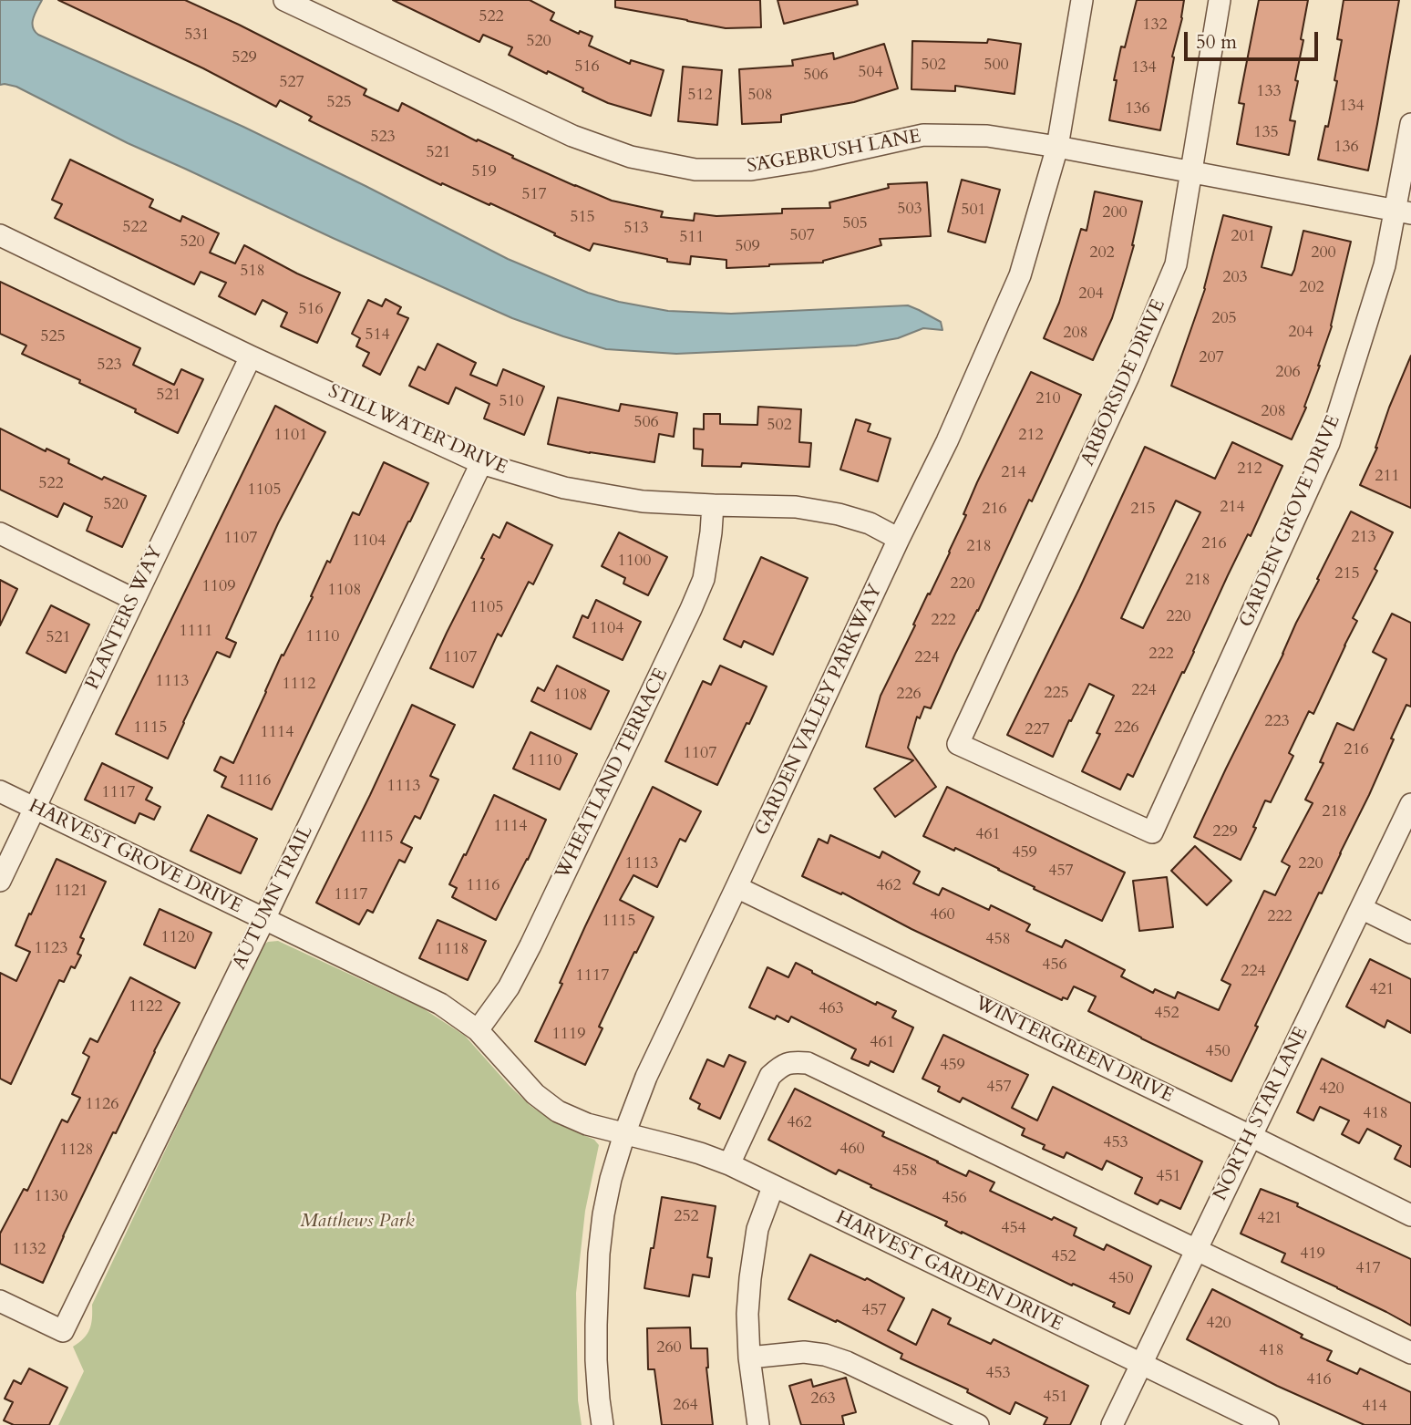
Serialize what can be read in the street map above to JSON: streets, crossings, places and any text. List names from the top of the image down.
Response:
{
  "streets": {
    "street": [
      "SAGEBRUSH LANE",
      "ARBORSIDE DRIVE",
      "STILLWATER DRIVE",
      "GARDEN GROVE DRIVE",
      "PLANTERS WAY",
      "GARDEN VALLEY PARKWAY",
      "WHEATLAND TERRACE",
      "HARVEST GROVE DRIVE",
      "AUTUMN TRAIL",
      "WINTERGREEN DRIVE",
      "NORTH STAR LANE",
      "HARVEST GARDEN DRIVE"
    ]
  },
  "crossings": [
    ["SAGEBRUSH LANE", "ARBORSIDE DRIVE"],
    ["SAGEBRUSH LANE", "GARDEN GROVE DRIVE"],
    ["SAGEBRUSH LANE", "GARDEN VALLEY PARKWAY"],
    ["ARBORSIDE DRIVE", "GARDEN GROVE DRIVE"],
    ["STILLWATER DRIVE", "PLANTERS WAY"],
    ["STILLWATER DRIVE", "GARDEN VALLEY PARKWAY"],
    ["STILLWATER DRIVE", "WHEATLAND TERRACE"],
    ["STILLWATER DRIVE", "AUTUMN TRAIL"],
    ["PLANTERS WAY", "HARVEST GROVE DRIVE"],
    ["GARDEN VALLEY PARKWAY", "HARVEST GROVE DRIVE"],
    ["GARDEN VALLEY PARKWAY", "WINTERGREEN DRIVE"],
    ["GARDEN VALLEY PARKWAY", "HARVEST GARDEN DRIVE"],
    ["WHEATLAND TERRACE", "HARVEST GROVE DRIVE"],
    ["HARVEST GROVE DRIVE", "AUTUMN TRAIL"],
    ["HARVEST GROVE DRIVE", "HARVEST GARDEN DRIVE"],
    ["WINTERGREEN DRIVE", "NORTH STAR LANE"],
    ["NORTH STAR LANE", "HARVEST GARDEN DRIVE"]
  ],
  "parks": ["Matthews Park"],
  "house_numbers": [
    "522",
    "132",
    "531",
    "520",
    "529",
    "502",
    "500",
    "516",
    "134",
    "504",
    "506",
    "527",
    "133",
    "512",
    "508",
    "525",
    "134",
    "136",
    "135",
    "523",
    "136",
    "521",
    "519",
    "517",
    "503",
    "501",
    "200",
    "515",
    "505",
    "522",
    "513",
    "507",
    "201",
    "511",
    "520",
    "509",
    "202",
    "200",
    "518",
    "203",
    "202",
    "204",
    "516",
    "205",
    "204",
    "208",
    "514",
    "525",
    "207",
    "523",
    "206",
    "521",
    "210",
    "510",
    "208",
    "506",
    "502",
    "1101",
    "212",
    "212",
    "214",
    "211",
    "522",
    "1105",
    "520",
    "214",
    "216",
    "215",
    "213",
    "1107",
    "1104",
    "216",
    "218",
    "1100",
    "215",
    "218",
    "220",
    "1109",
    "1108",
    "1105",
    "220",
    "222",
    "1104",
    "1111",
    "1110",
    "521",
    "222",
    "1107",
    "224",
    "1113",
    "1112",
    "224",
    "225",
    "226",
    "1108",
    "223",
    "1115",
    "226",
    "227",
    "1114",
    "216",
    "1107",
    "1110",
    "1116",
    "1113",
    "1117",
    "218",
    "1114",
    "229",
    "461",
    "1115",
    "459",
    "1113",
    "220",
    "457",
    "1116",
    "462",
    "1121",
    "1117",
    "460",
    "222",
    "1115",
    "1120",
    "458",
    "1123",
    "1118",
    "456",
    "224",
    "1117",
    "421",
    "1122",
    "463",
    "452",
    "1119",
    "461",
    "450",
    "459",
    "457",
    "420",
    "1126",
    "418",
    "462",
    "453",
    "460",
    "1128",
    "458",
    "451",
    "1130",
    "456",
    "252",
    "421",
    "454",
    "1132",
    "419",
    "452",
    "417",
    "450",
    "457",
    "420",
    "260",
    "418",
    "453",
    "416",
    "451",
    "263",
    "264",
    "414"
  ],
  "scale_bar": "50 m"
}
